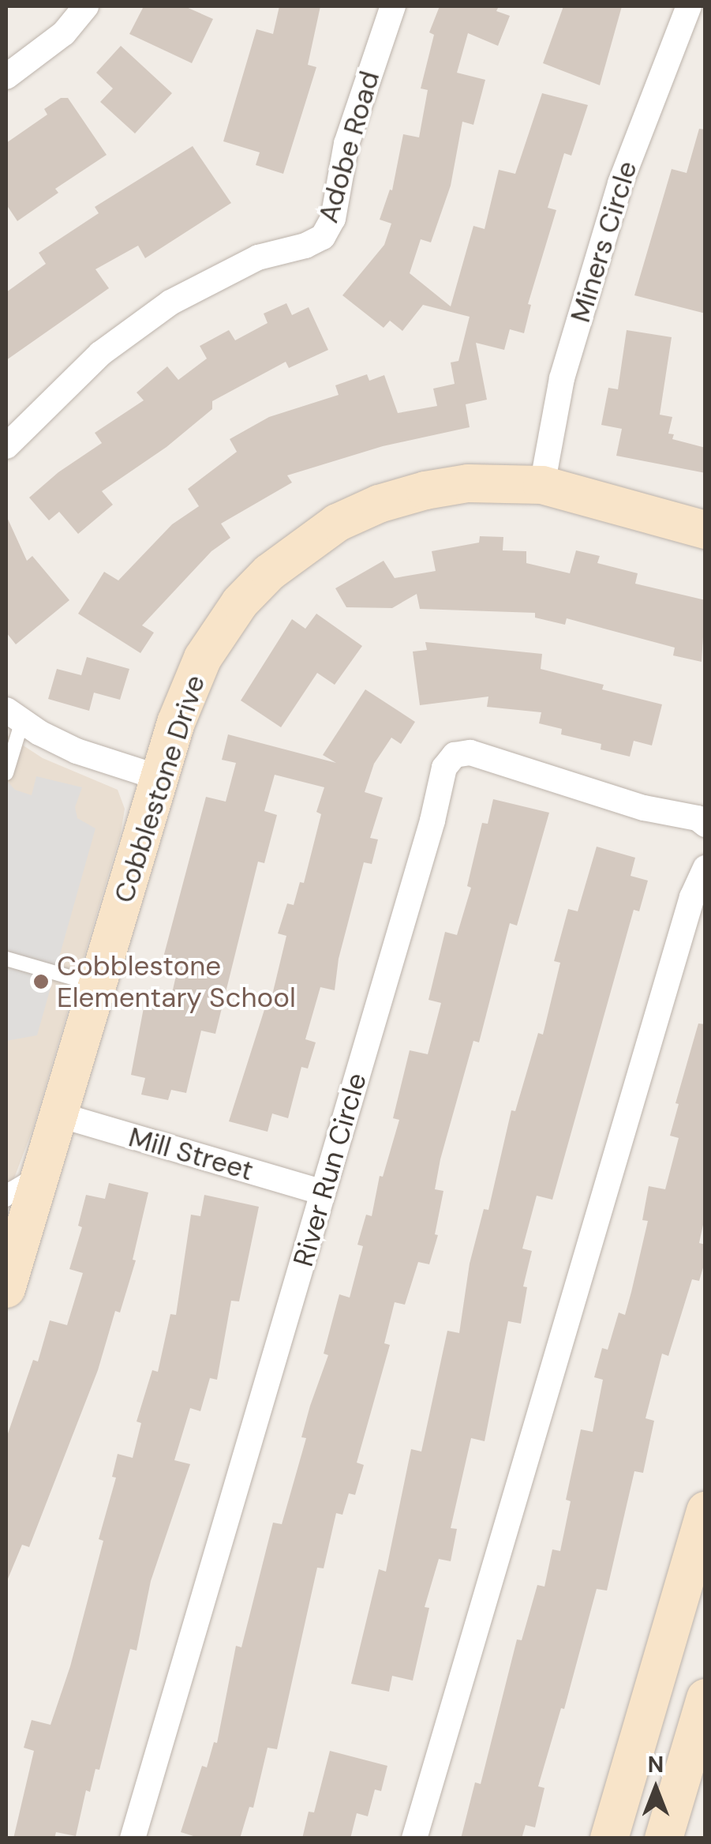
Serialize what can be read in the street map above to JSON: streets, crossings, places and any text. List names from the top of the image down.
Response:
{
  "streets": {
    "street": [
      "Adobe Road",
      "Miners Circle",
      "Cobblestone Drive",
      "Mill Street",
      "River Run Circle"
    ]
  },
  "crossings": [
    ["Miners Circle", "Cobblestone Drive"],
    ["Cobblestone Drive", "Mill Street"],
    ["Mill Street", "River Run Circle"]
  ],
  "places": ["Cobblestone Elementary School"],
  "north": "top"
}
